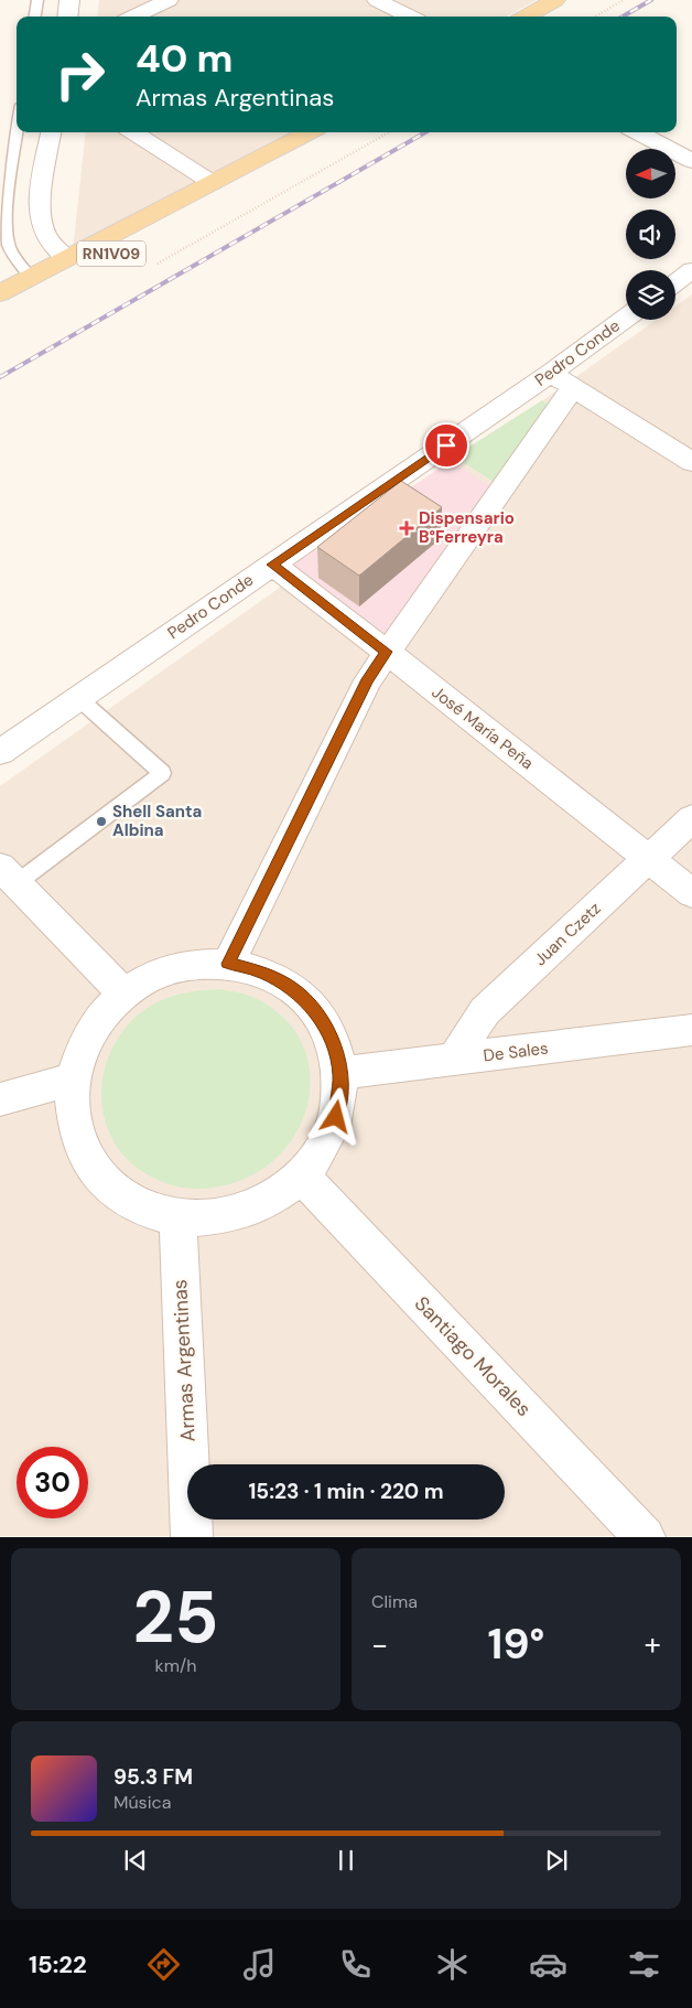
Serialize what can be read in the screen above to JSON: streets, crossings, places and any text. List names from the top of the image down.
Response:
{
  "streets": {
    "main road": ["RN1V09"],
    "street": [
      "Pedro Conde",
      "José María Peña",
      "Juan Czetz",
      "De Sales",
      "Santiago Morales",
      "Armas Argentinas"
    ]
  },
  "crossings": [
    ["Pedro Conde", "José María Peña"],
    ["José María Peña", "Juan Czetz"],
    ["Juan Czetz", "De Sales"]
  ],
  "places": {
    "health": ["Dispensario B°Ferreyra"],
    "other": ["Shell Santa Albina"]
  },
  "north": "left",
  "page": {
    "turn": ["40 m", "Armas Argentinas"],
    "limit": "30",
    "trip": "15:23 · 1 min · 220 m",
    "tile": [
      ["25", "km/h"],
      "Clima"
    ],
    "heat": ["−", "19°", "+"],
    "song": ["95.3 FM", "Música"],
    "tabs": "15:22"
  }
}
